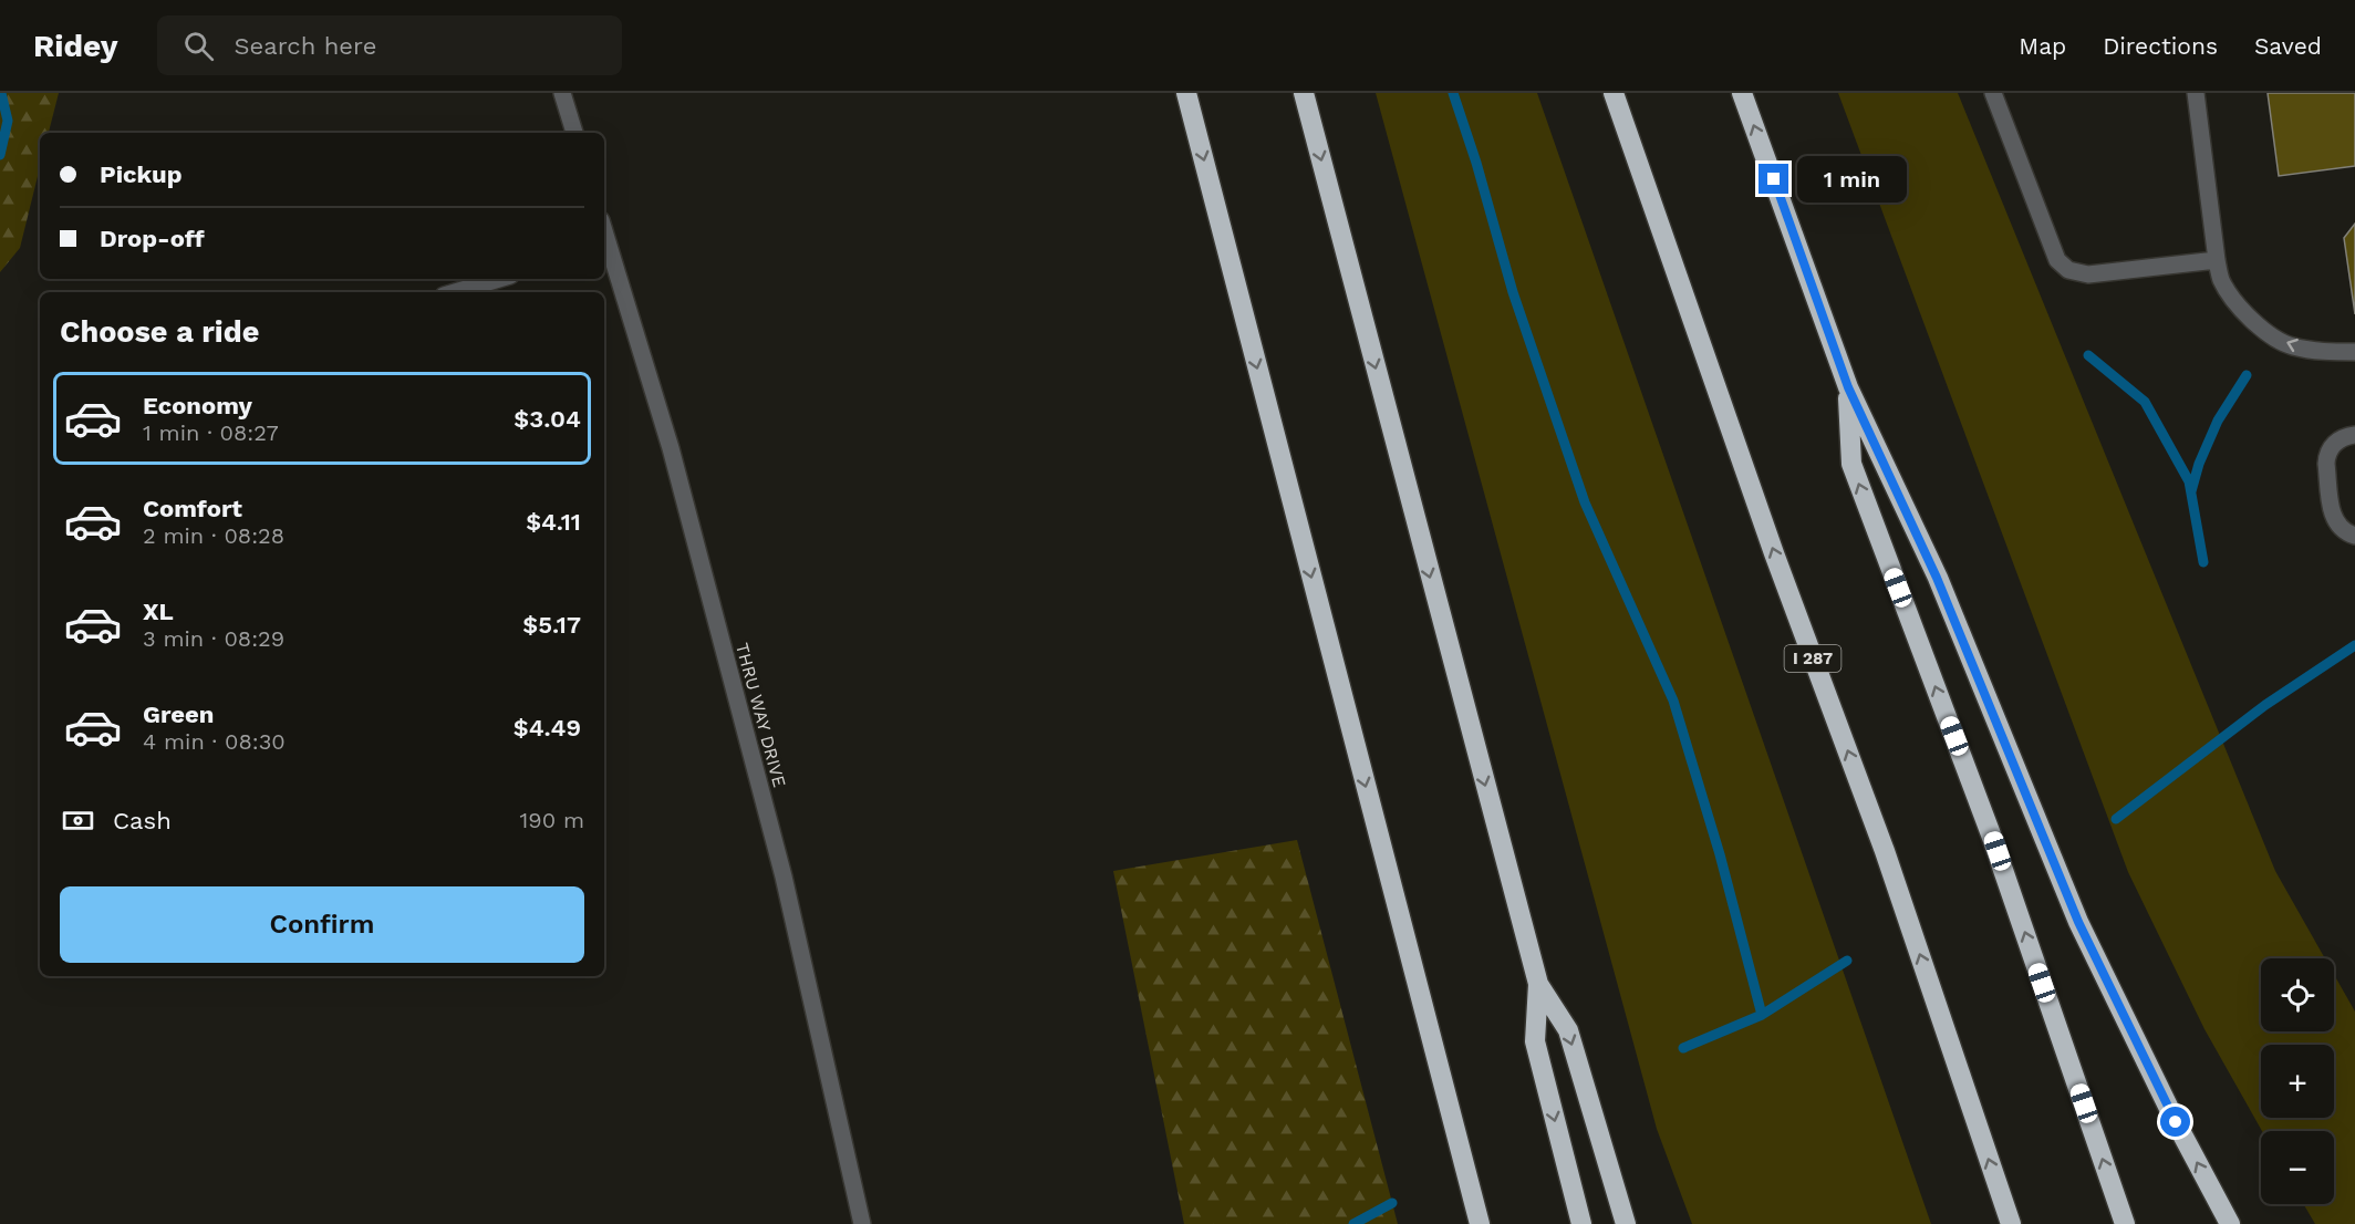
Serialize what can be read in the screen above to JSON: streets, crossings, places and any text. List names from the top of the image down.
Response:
{
  "streets": {
    "highway": ["I 287"],
    "street": ["THRU WAY DRIVE"]
  },
  "page": {
    "header": "Ridey",
    "search": "Search here",
    "nav": ["Map", "Directions", "Saved"],
    "banner": ["Pickup", "Drop-off"],
    "bubble": "1 min",
    "heading": "Choose a ride",
    "list": [
      {
        "name": "Economy",
        "note": "1 min · 08:27",
        "value": "$3.04"
      },
      {
        "name": "Comfort",
        "note": "2 min · 08:28",
        "value": "$4.11"
      },
      {
        "name": "XL",
        "note": "3 min · 08:29",
        "value": "$5.17"
      },
      {
        "name": "Green",
        "note": "4 min · 08:30",
        "value": "$4.49"
      }
    ],
    "pay": ["Cash", "190 m"],
    "buttons": "Confirm",
    "map_buttons": ["+", "−"]
  }
}
